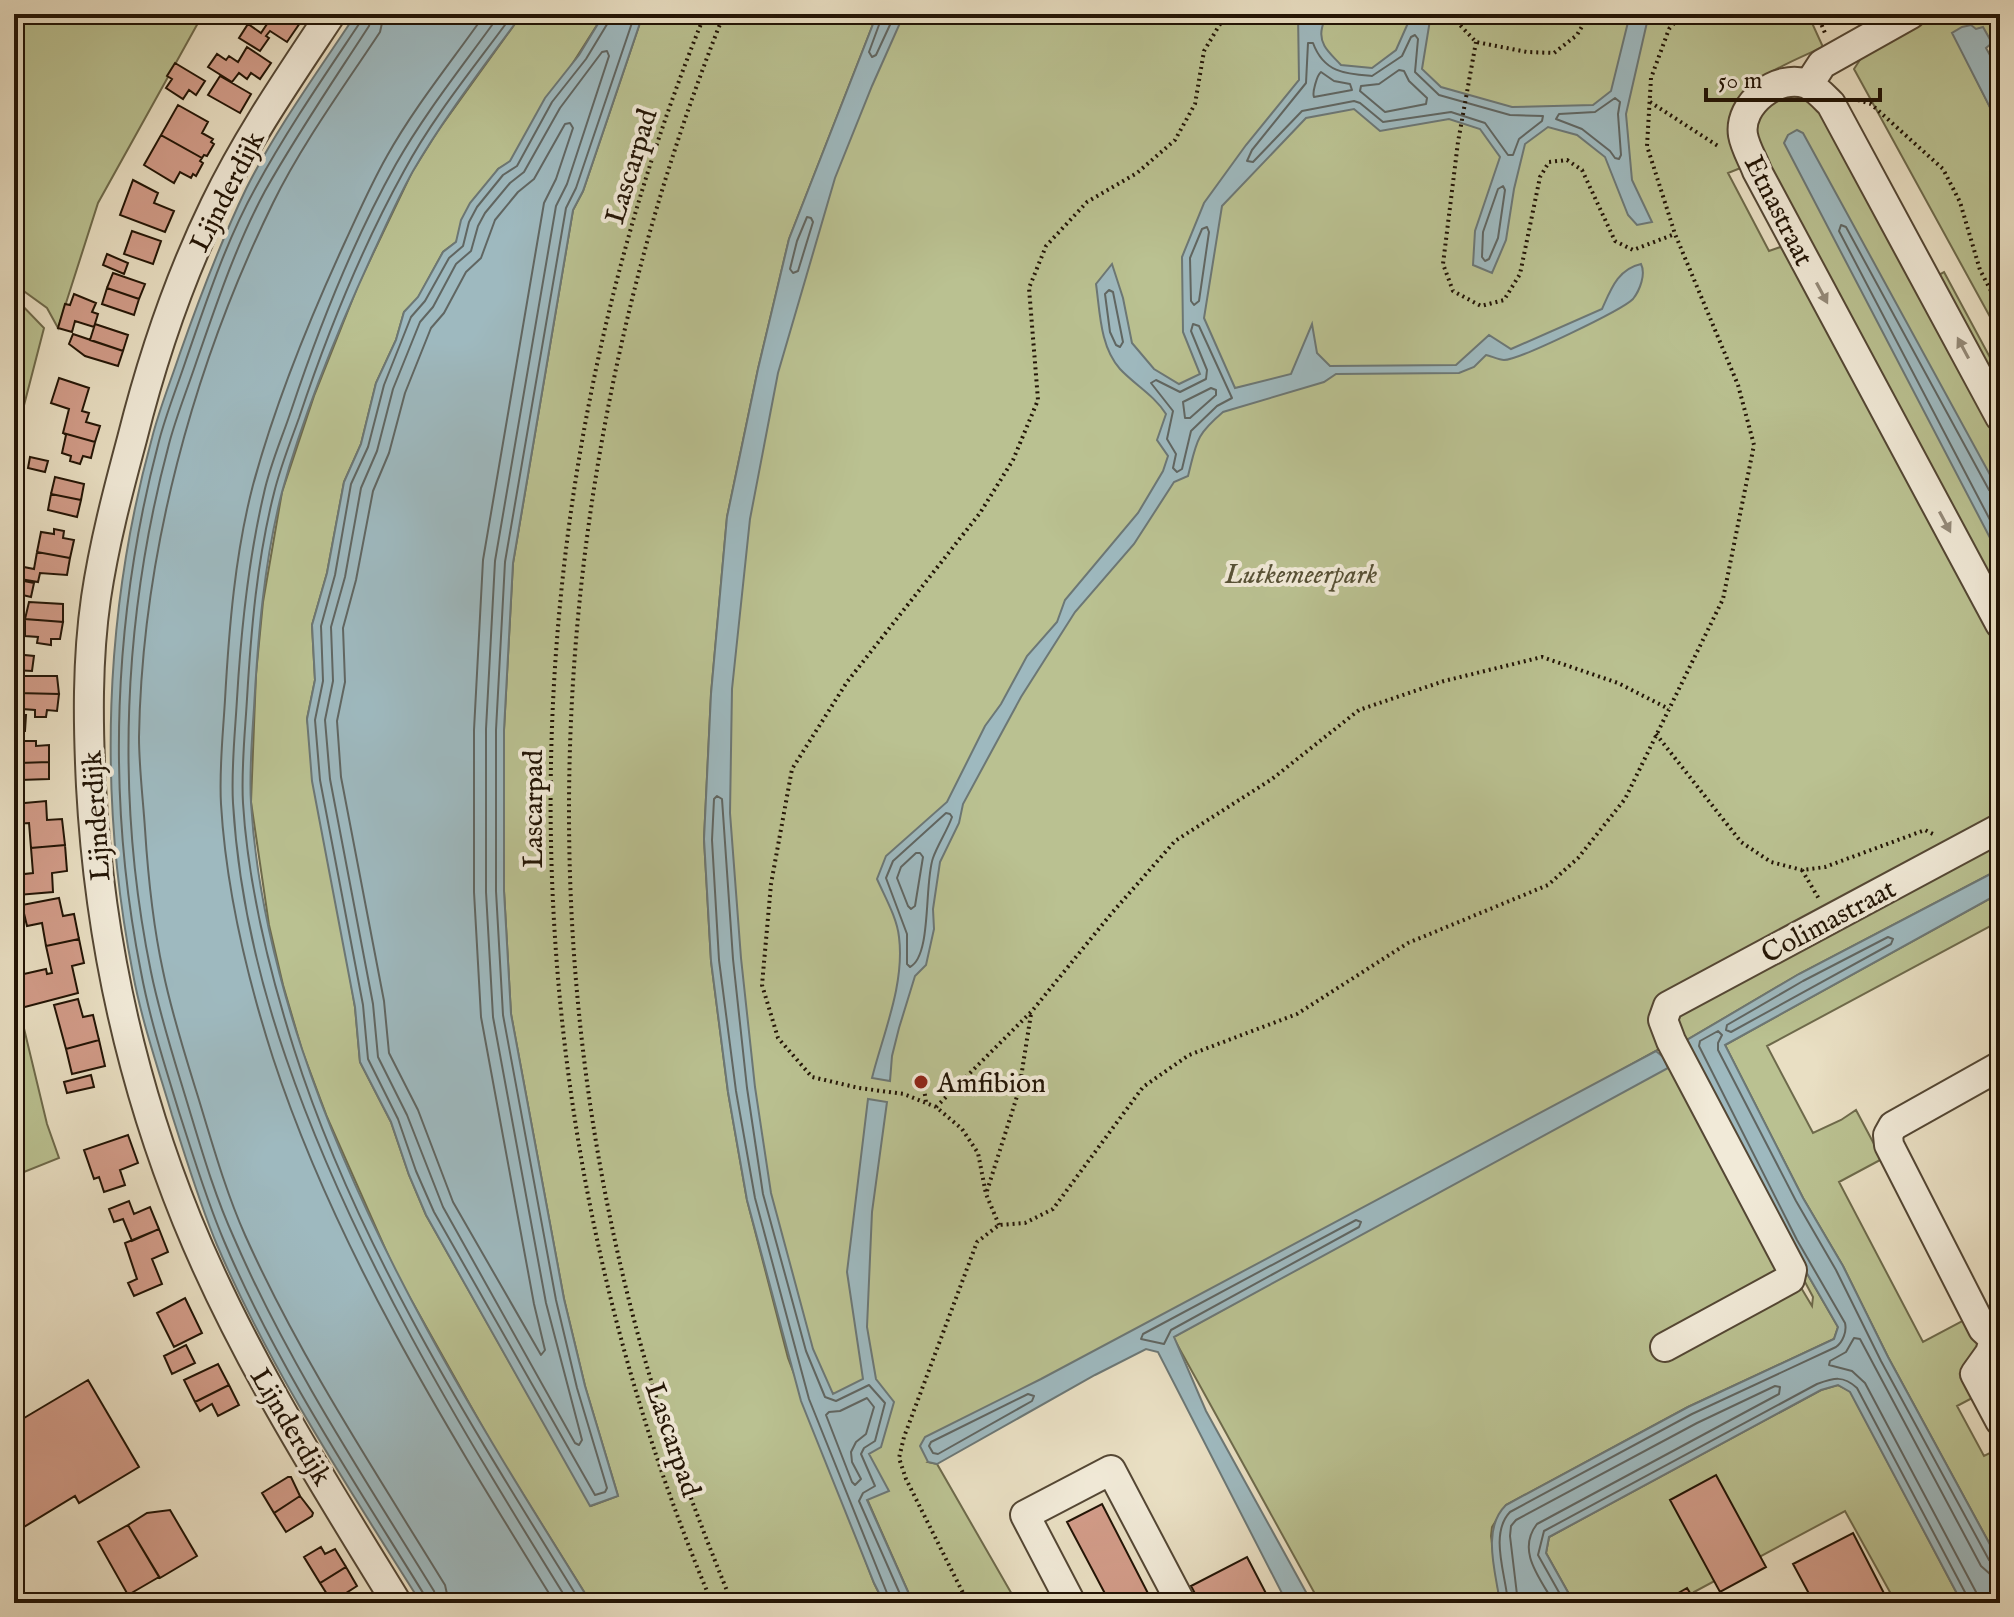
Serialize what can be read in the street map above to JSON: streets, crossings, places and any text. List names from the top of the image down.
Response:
{
  "streets": {
    "street": ["Lijnderdijk", "Etnastraat", "Colimastraat"],
    "path": ["Lascarpad"]
  },
  "parks": ["Lutkemeerpark"],
  "places": ["Amfibion"],
  "scale_bar": "50 m"
}
